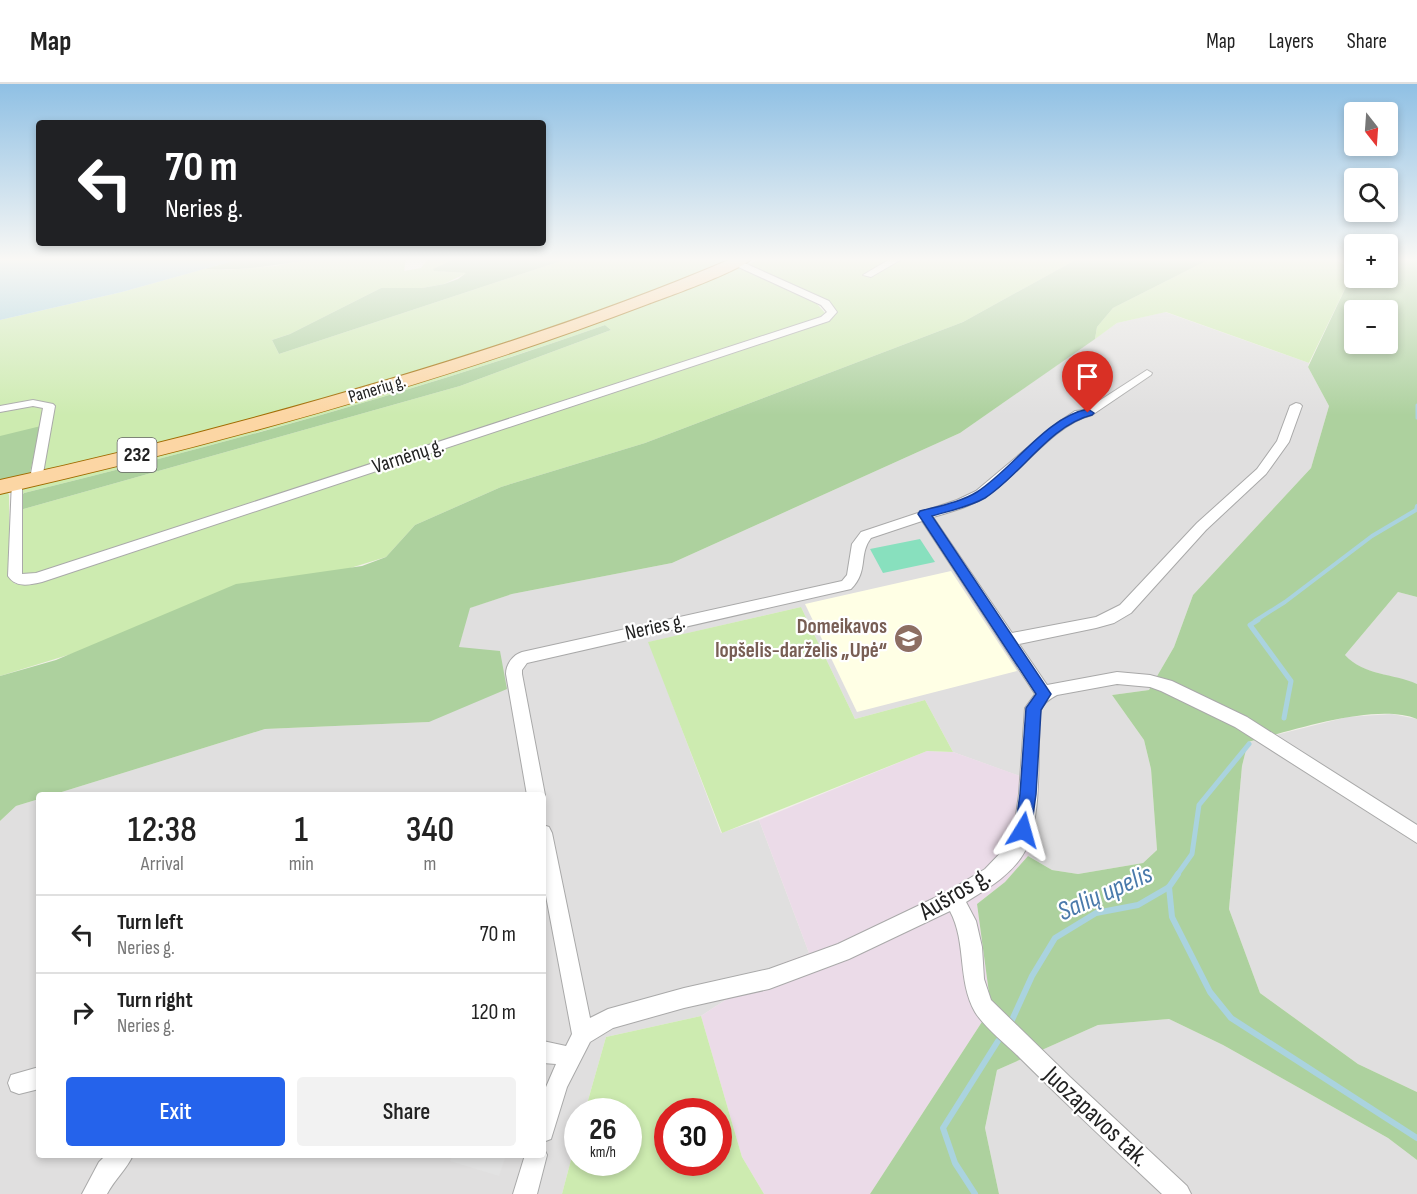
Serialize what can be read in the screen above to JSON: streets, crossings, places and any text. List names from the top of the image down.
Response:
{
  "streets": {
    "main road": ["Panerių g.", "232"],
    "street": [
      "Varnėnų g.",
      "Neries g.",
      "Aušros g.",
      "Juozapavos tak."
    ]
  },
  "crossings": [
    ["Panerių g.", "Varnėnų g."],
    ["Aušros g.", "Juozapavos tak."]
  ],
  "water": ["Salių upelis"],
  "places": {
    "school or university": ["Domeikavos lopšelis-darželis „Upė“"]
  },
  "north": "bottom",
  "page": {
    "header": "Map",
    "nav": ["Map", "Layers", "Share"],
    "map_buttons": ["+", "−"],
    "turn": ["70 m", "Neries g."],
    "eta": [
      "12:38",
      "Arrival",
      "1",
      "min",
      "340",
      "m"
    ],
    "list": [
      {
        "name": "Turn left",
        "note": "Neries g.",
        "value": "70 m"
      },
      {
        "name": "Turn right",
        "note": "Neries g.",
        "value": "120 m"
      }
    ],
    "buttons": ["Exit", "Share"],
    "speed": "26 km/h",
    "limit": "30"
  }
}
